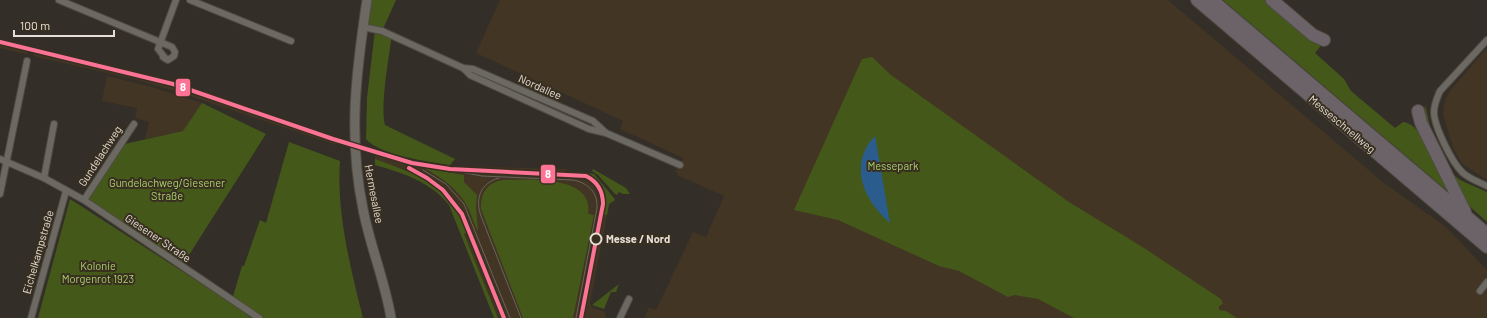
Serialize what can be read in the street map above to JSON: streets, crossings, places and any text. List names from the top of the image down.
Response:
{
  "streets": {
    "highway": ["Messeschnellweg"],
    "main road": ["Hermesallee"],
    "street": [
      "Nordallee",
      "Gundelachweg",
      "Giesener Straße",
      "Eichelkampstraße"
    ]
  },
  "crossings": [
    ["Nordallee", "Hermesallee"],
    ["Gundelachweg", "Giesener Straße"],
    ["Giesener Straße", "Eichelkampstraße"]
  ],
  "parks": ["Messepark", "Gundelachweg/Giesener Straße", "Kolonie Morgenrot 1923"],
  "places": ["Messe / Nord"],
  "lines": ["transit line 8"],
  "scale_bar": "100 m"
}
